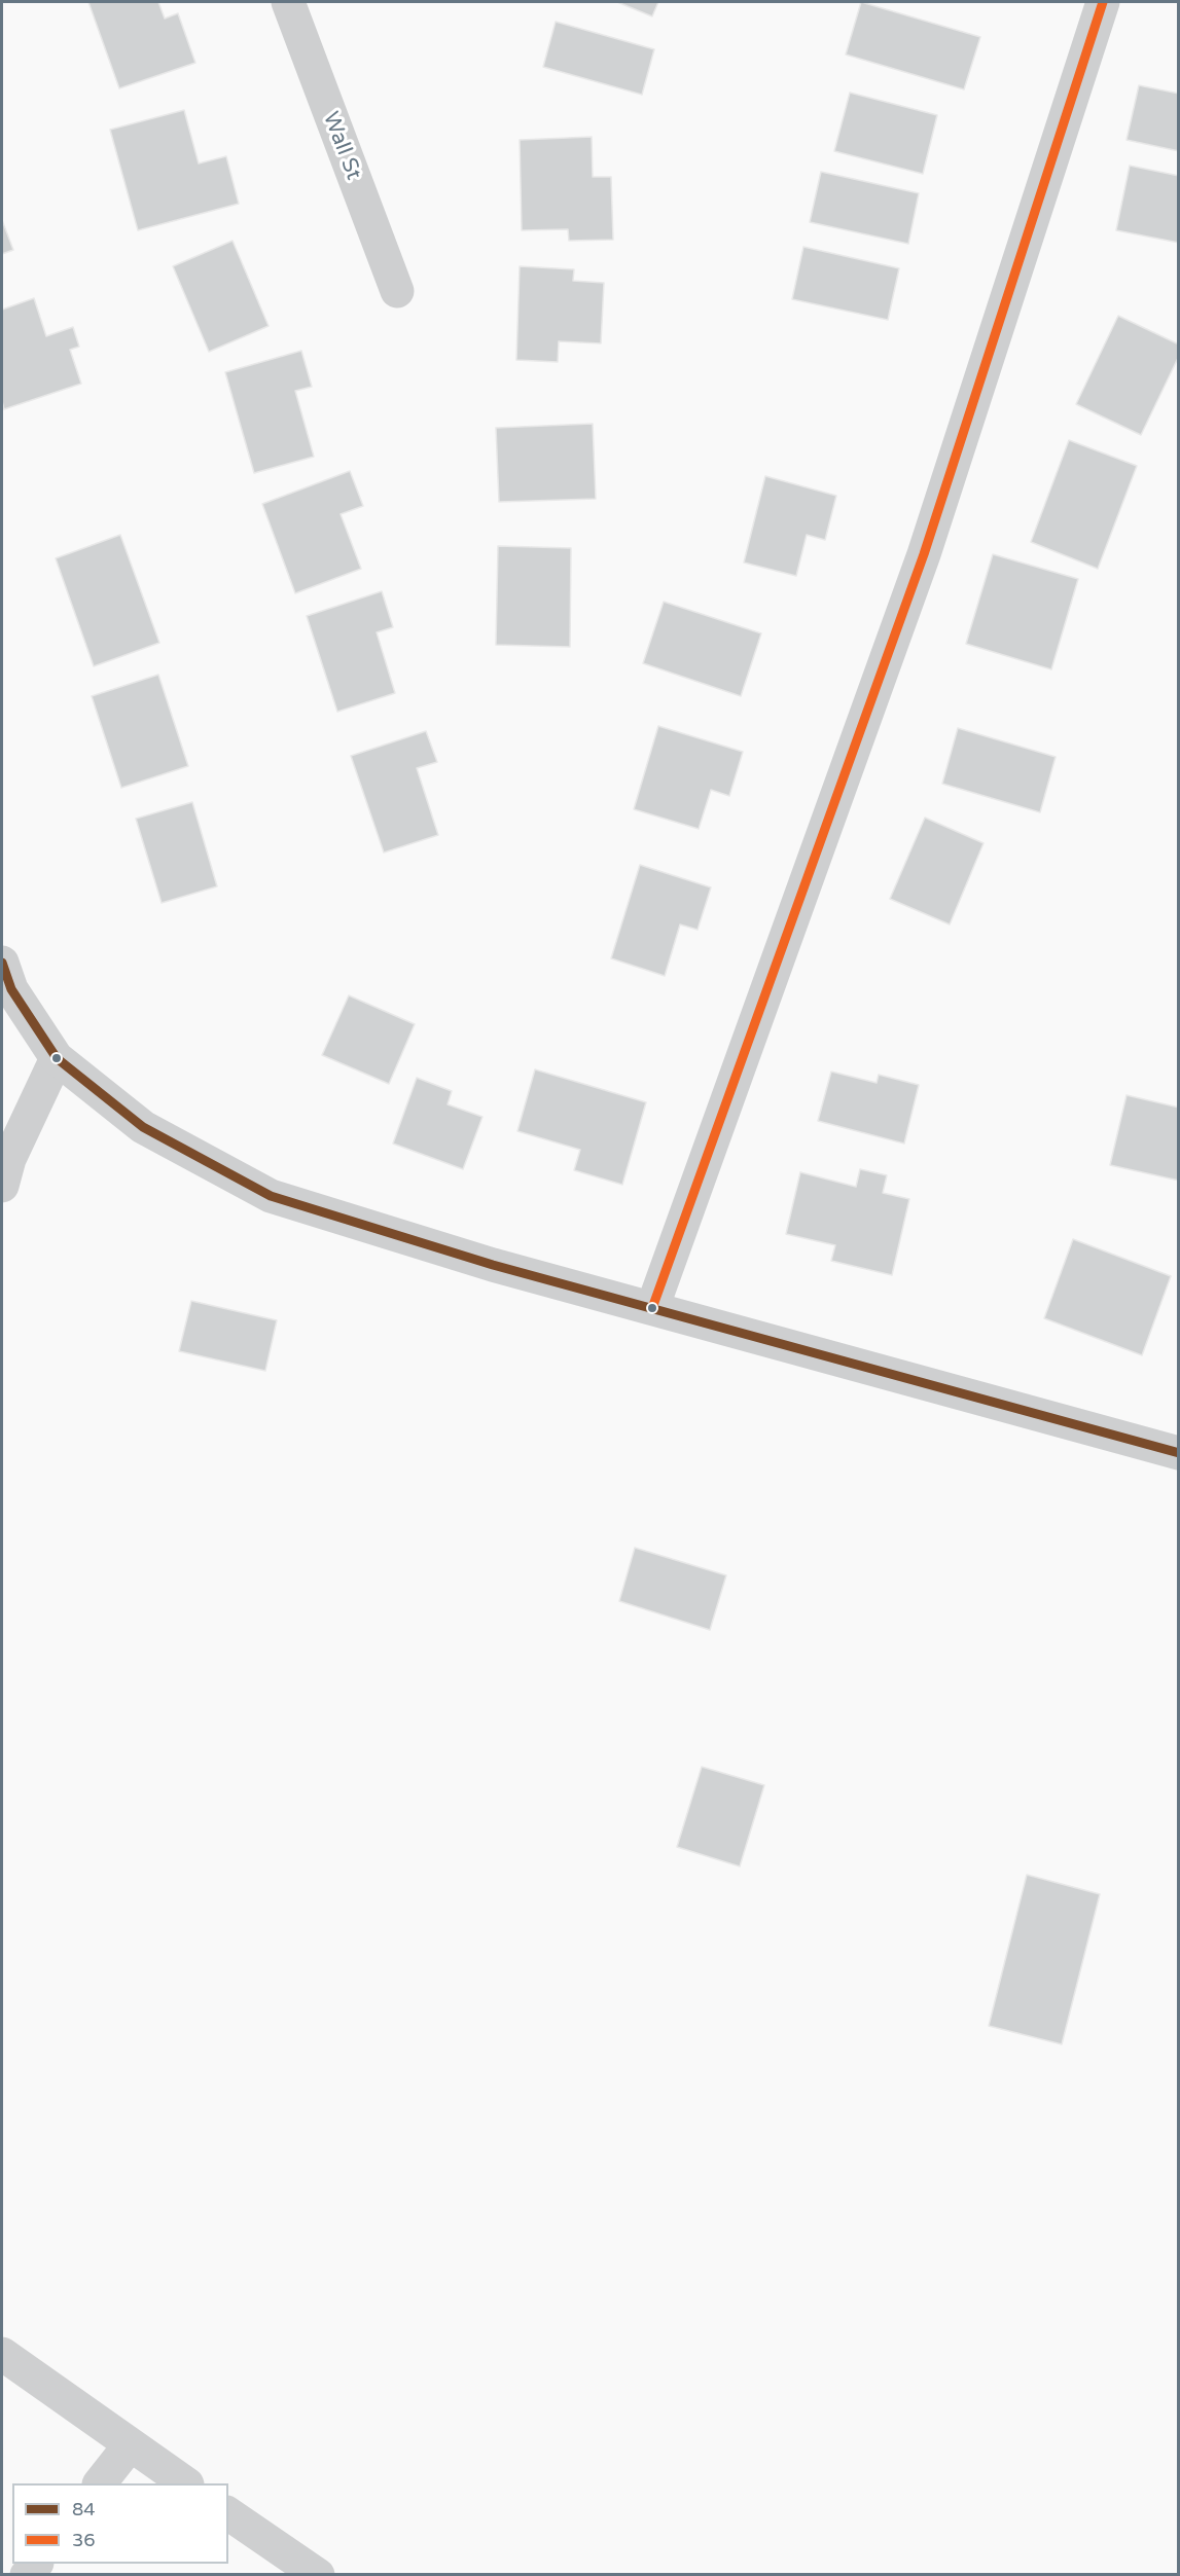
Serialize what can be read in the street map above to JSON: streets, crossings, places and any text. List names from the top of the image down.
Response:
{
  "streets": {
    "street": ["Wall St"]
  },
  "lines": ["transit line 36", "transit line 84"],
  "legend": ["84", "36"]
}
